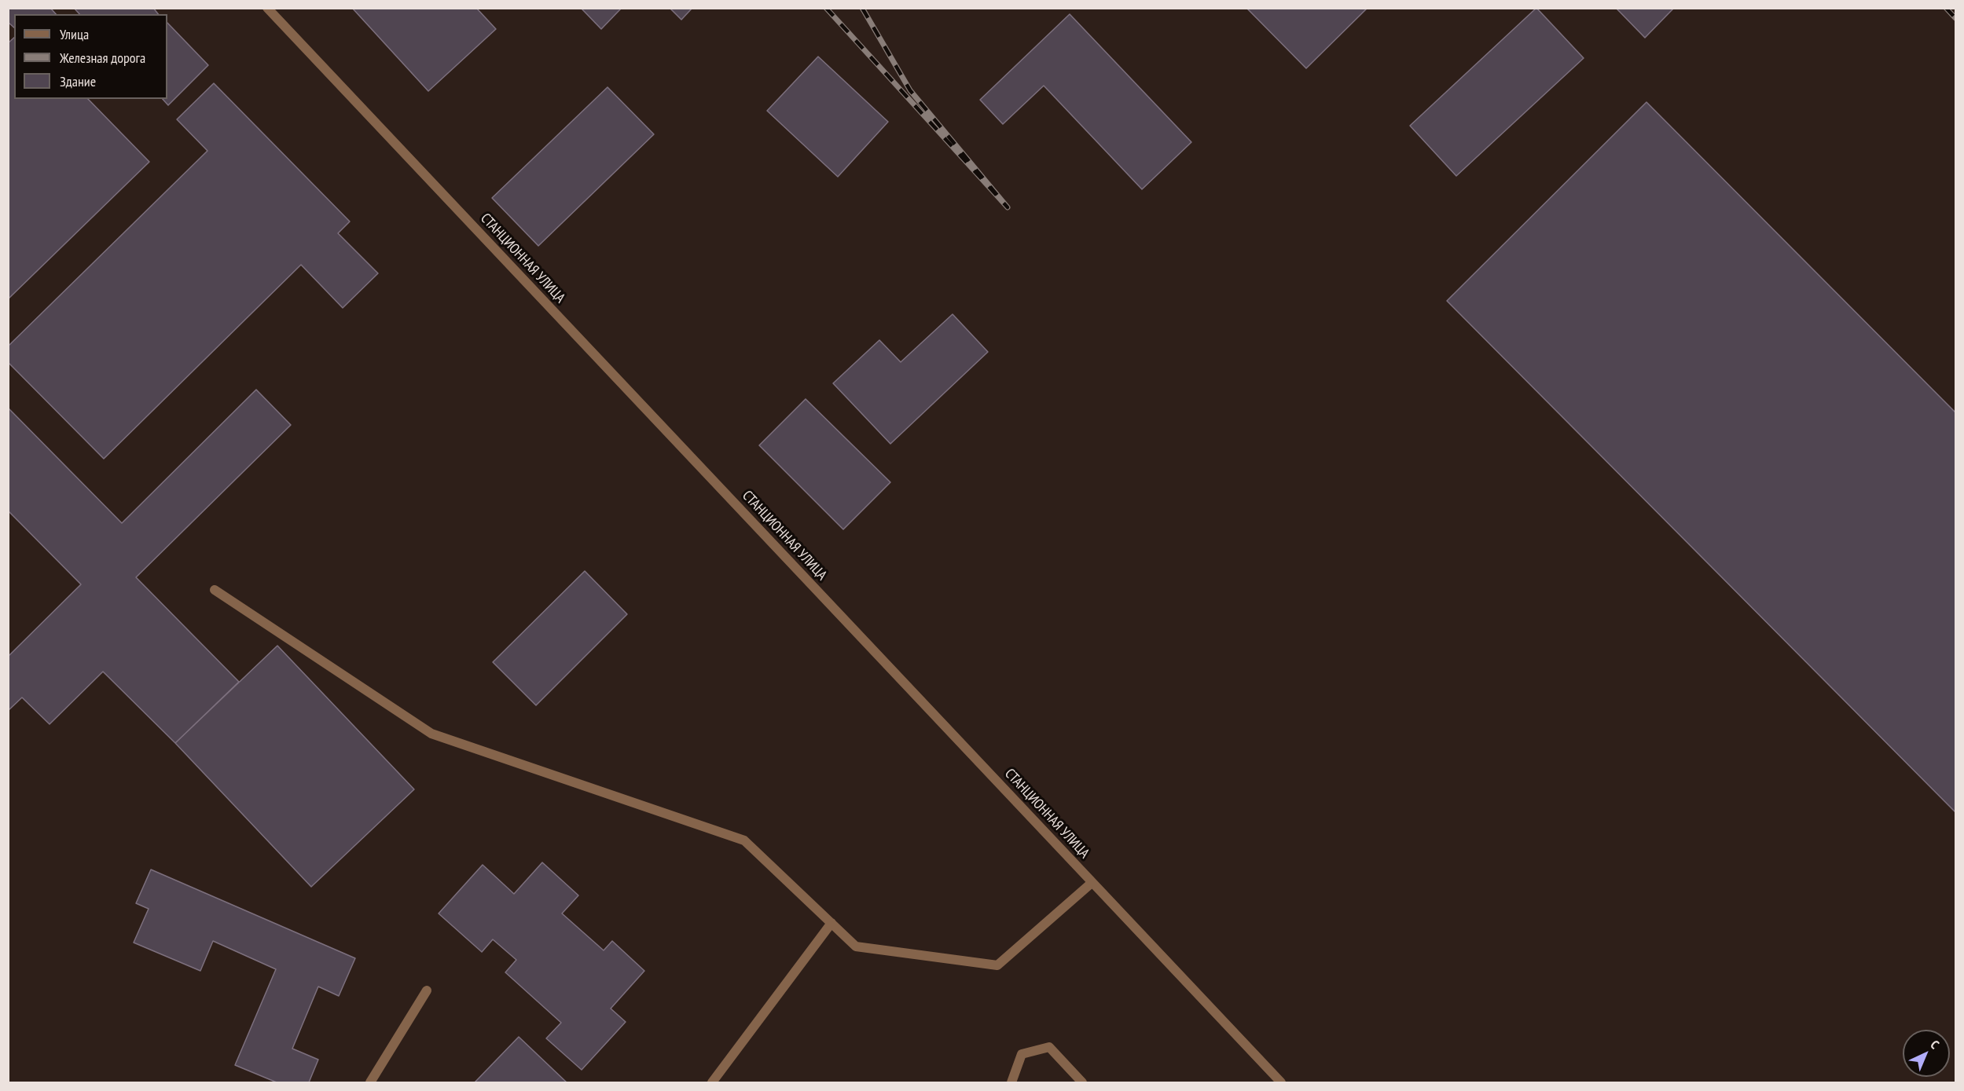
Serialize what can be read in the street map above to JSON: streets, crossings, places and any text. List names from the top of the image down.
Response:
{
  "streets": {
    "street": ["СТАНЦИОННАЯ УЛИЦА"]
  },
  "legend": ["Улица", "Железная дорога", "Здание"],
  "north": "top right"
}
